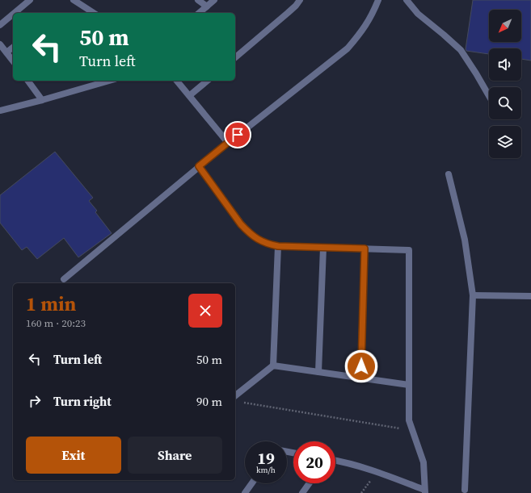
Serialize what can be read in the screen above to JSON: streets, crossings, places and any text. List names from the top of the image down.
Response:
{
  "north": "bottom left",
  "page": {
    "turn": ["50 m", "Turn left"],
    "heading": ["1 min", "160 m · 20:23"],
    "list": [
      {
        "name": "Turn left",
        "value": "50 m"
      },
      {
        "name": "Turn right",
        "value": "90 m"
      }
    ],
    "buttons": ["Exit", "Share"],
    "speed": "19 km/h",
    "limit": "20"
  }
}
